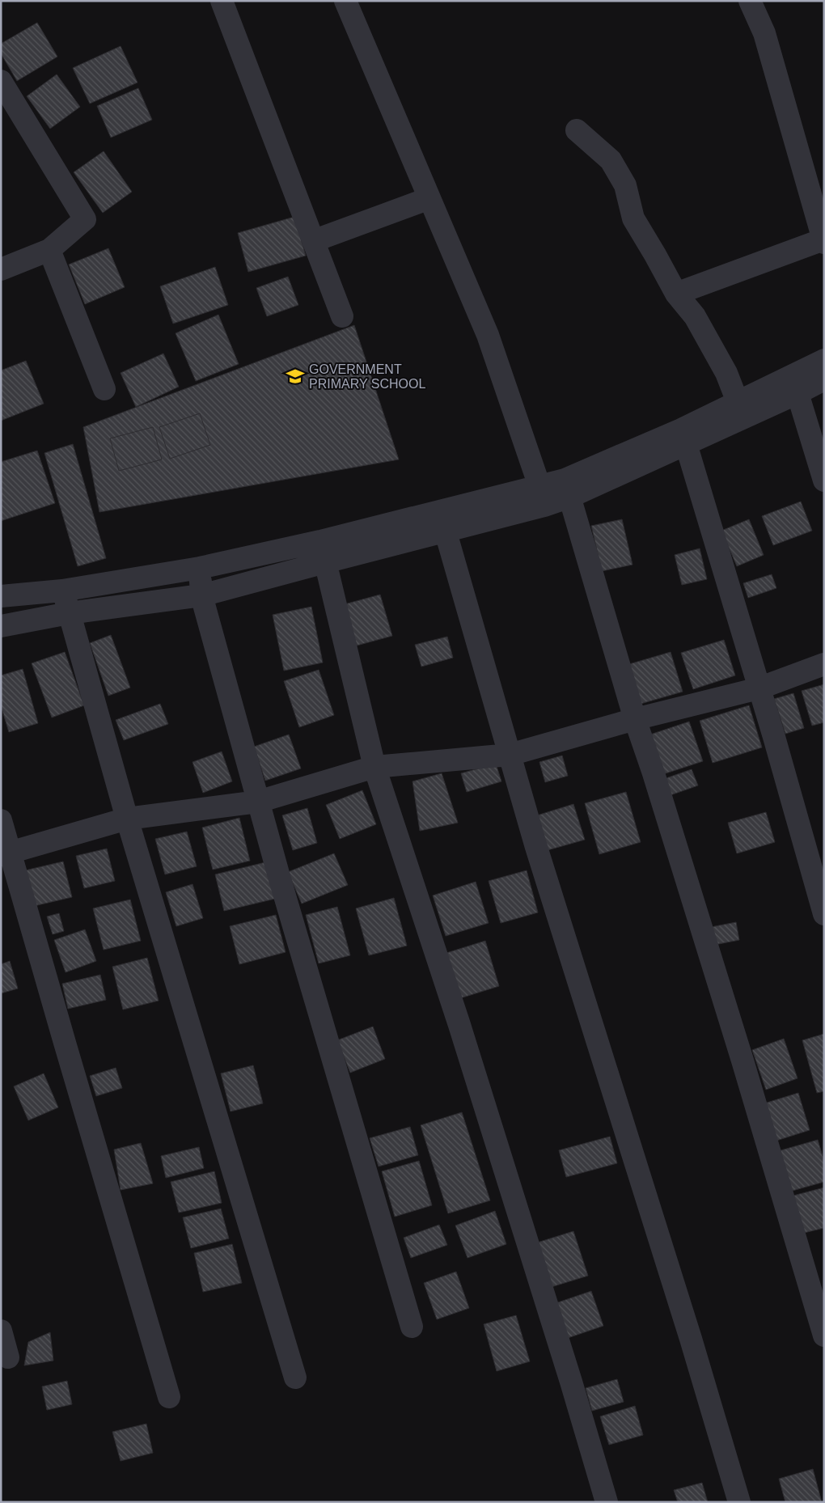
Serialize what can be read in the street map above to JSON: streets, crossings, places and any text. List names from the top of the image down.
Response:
{
  "places": {
    "school or university": ["GOVERNMENT PRIMARY SCHOOL"]
  }
}
